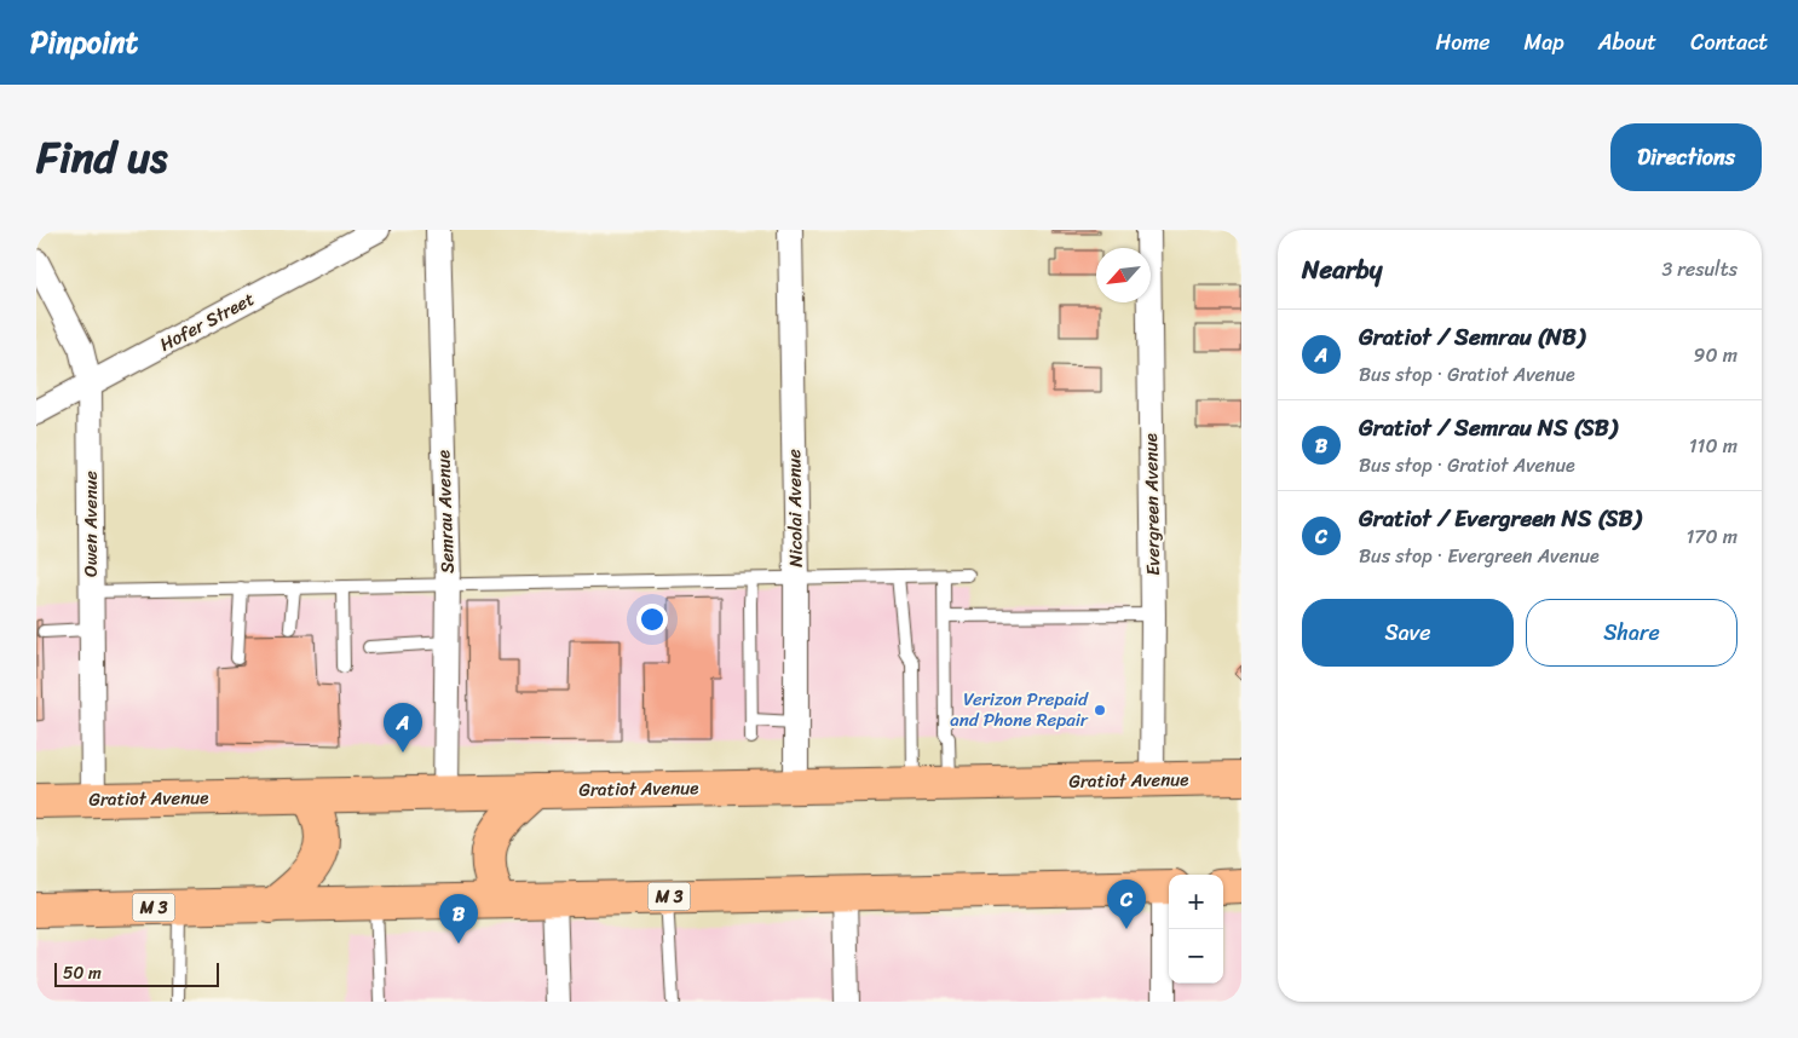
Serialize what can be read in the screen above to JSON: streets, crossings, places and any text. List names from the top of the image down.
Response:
{
  "streets": {
    "main road": ["Gratiot Avenue", "M 3"],
    "street": [
      "Hofer Street",
      "Evergreen Avenue",
      "Nicolai Avenue",
      "Semrau Avenue",
      "Owen Avenue"
    ]
  },
  "crossings": [
    ["Hofer Street", "Owen Avenue"],
    ["Evergreen Avenue", "Gratiot Avenue"],
    ["Nicolai Avenue", "Gratiot Avenue"],
    ["Semrau Avenue", "Gratiot Avenue"],
    ["Owen Avenue", "Gratiot Avenue"]
  ],
  "places": ["Verizon Prepaid and Phone Repair"],
  "scale_bar": "50 m",
  "north": "bottom left",
  "page": {
    "header": "Pinpoint",
    "nav": [
      "Home",
      "Map",
      "About",
      "Contact"
    ],
    "title": "Find us",
    "buttons": [
      "Directions",
      ["Save", "Share"]
    ],
    "heading": ["Nearby", "3 results"],
    "list": [
      {
        "mark": "A",
        "name": "Gratiot / Semrau (NB)",
        "note": "Bus stop · Gratiot Avenue",
        "value": "90 m"
      },
      {
        "mark": "B",
        "name": "Gratiot / Semrau NS (SB)",
        "note": "Bus stop · Gratiot Avenue",
        "value": "110 m"
      },
      {
        "mark": "C",
        "name": "Gratiot / Evergreen NS (SB)",
        "note": "Bus stop · Evergreen Avenue",
        "value": "170 m"
      }
    ],
    "pins": ["A", "C", "B"],
    "map_buttons": ["+", "−"],
    "scale": "50 m"
  }
}
